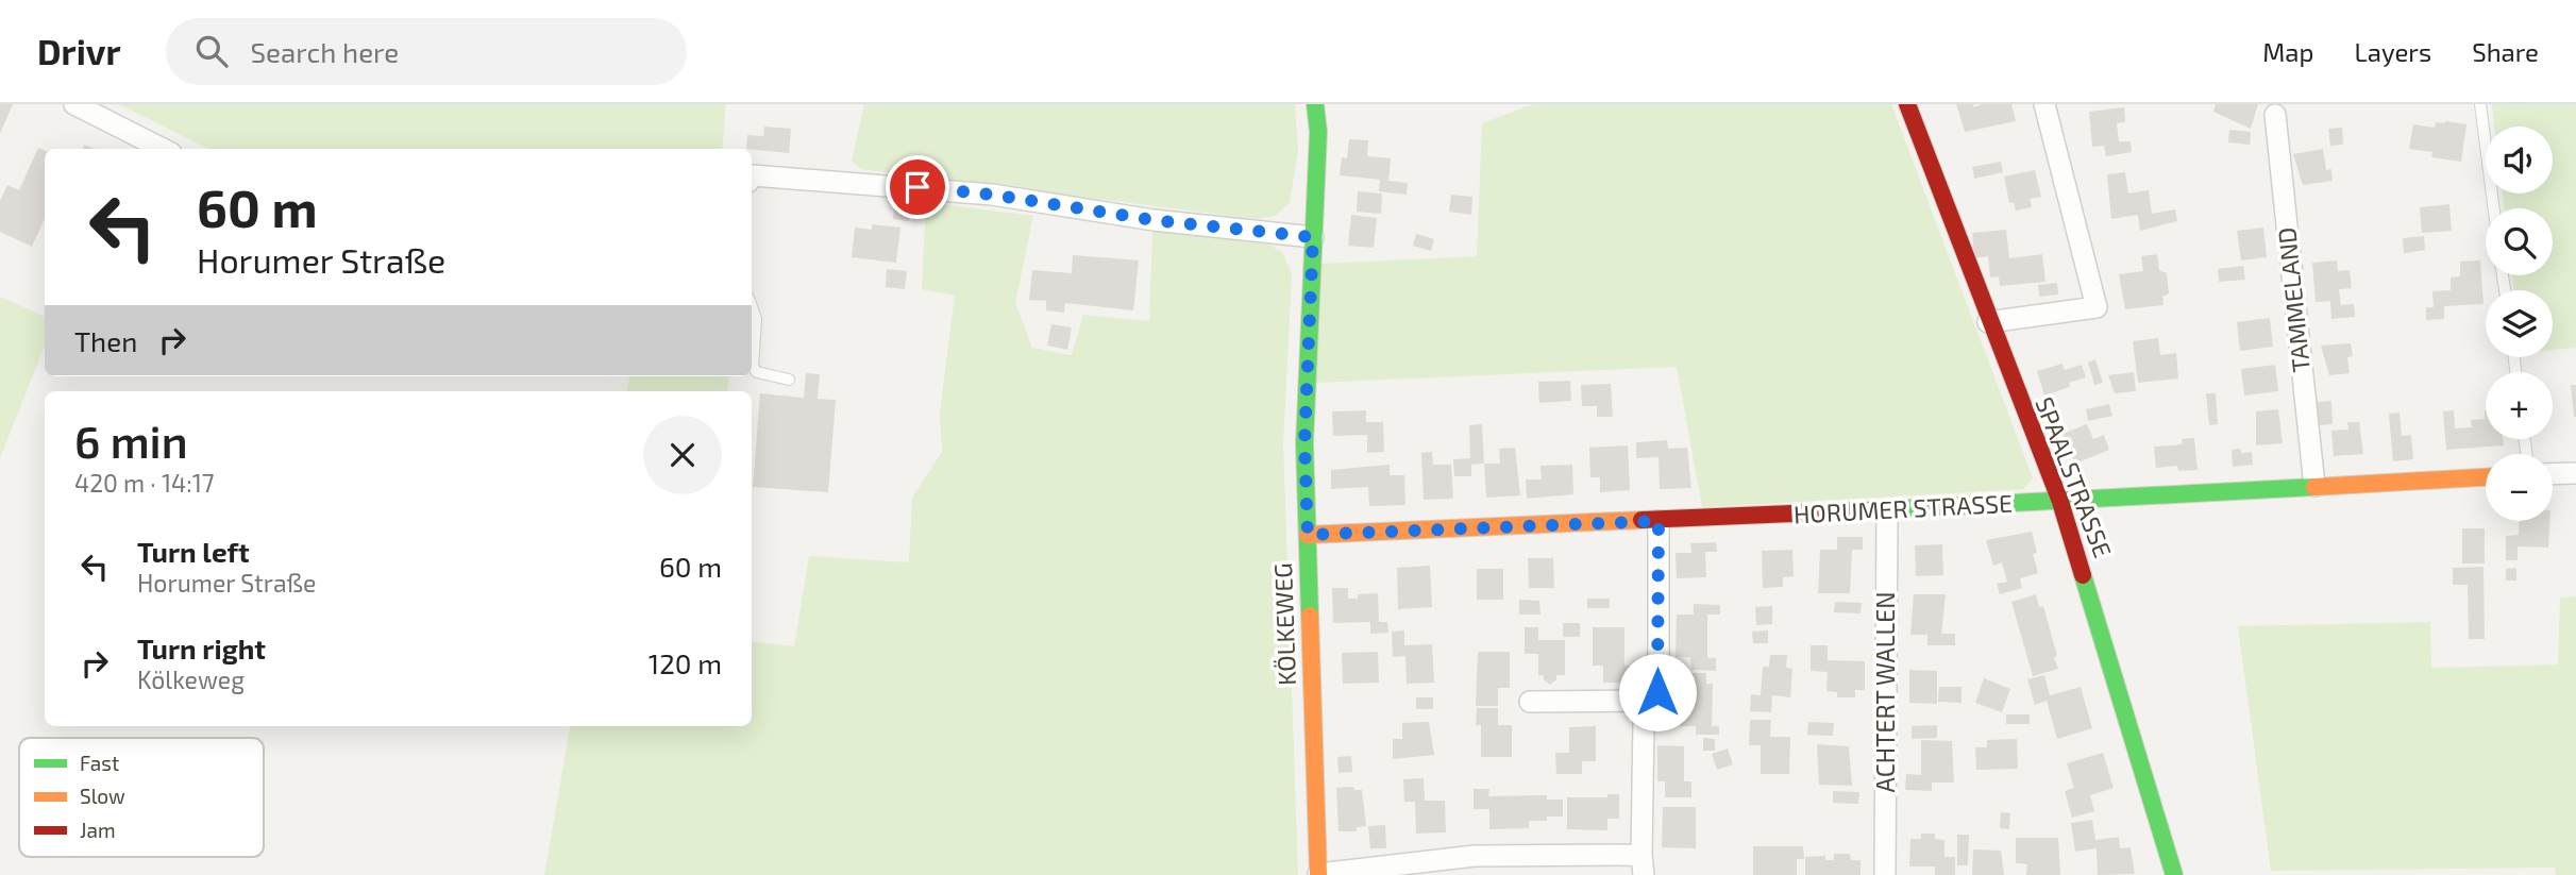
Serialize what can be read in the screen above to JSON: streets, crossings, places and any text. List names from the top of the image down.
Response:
{
  "streets": {
    "street": [
      "TAMMELAND",
      "SPAALSTRASSE",
      "HORUMER STRASSE",
      "KÖLKEWEG",
      "ACHTERT WALLEN"
    ]
  },
  "crossings": [
    ["TAMMELAND", "HORUMER STRASSE"],
    ["SPAALSTRASSE", "HORUMER STRASSE"],
    ["HORUMER STRASSE", "KÖLKEWEG"],
    ["HORUMER STRASSE", "ACHTERT WALLEN"]
  ],
  "legend": ["Fast", "Slow", "Jam"],
  "page": {
    "header": "Drivr",
    "search": "Search here",
    "nav": ["Map", "Layers", "Share"],
    "map_buttons": ["+", "−"],
    "turn": ["60 m", "Horumer Straße"],
    "then": "Then",
    "heading": ["6 min", "420 m · 14:17"],
    "list": [
      {
        "name": "Turn left",
        "note": "Horumer Straße",
        "value": "60 m"
      },
      {
        "name": "Turn right",
        "note": "Kölkeweg",
        "value": "120 m"
      }
    ]
  }
}
